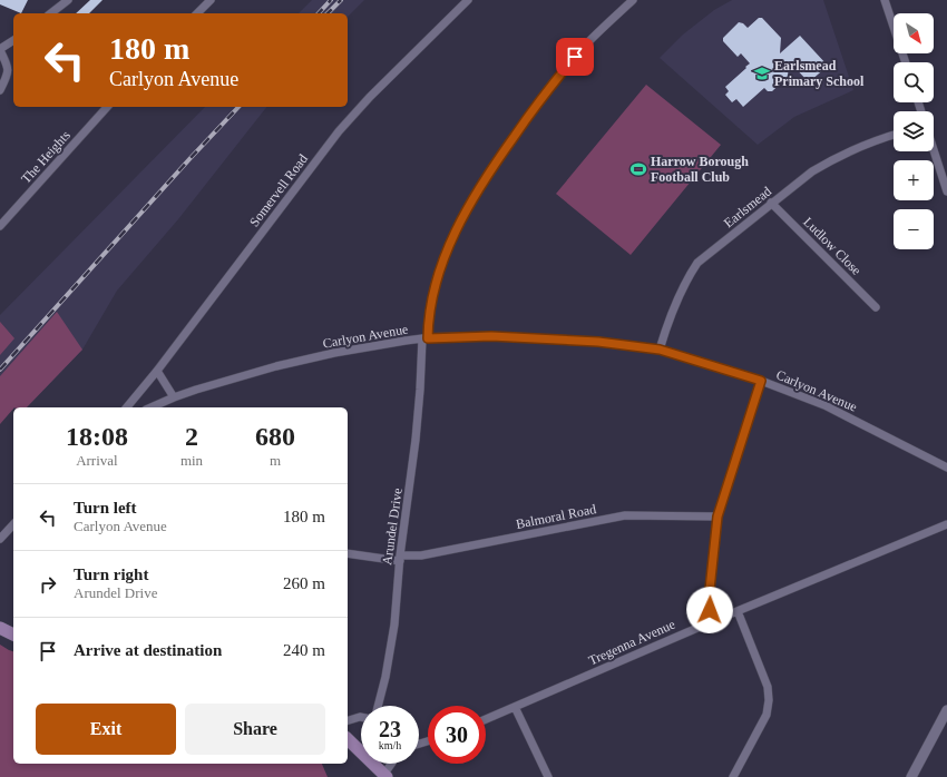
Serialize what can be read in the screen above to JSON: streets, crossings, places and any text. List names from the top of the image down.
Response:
{
  "streets": {
    "street": [
      "The Heights",
      "Somervell Road",
      "Earlsmead",
      "Ludlow Close",
      "Carlyon Avenue",
      "Balmoral Road",
      "Arundel Drive",
      "Tregenna Avenue"
    ]
  },
  "crossings": [
    ["Earlsmead", "Ludlow Close"],
    ["Earlsmead", "Carlyon Avenue"],
    ["Carlyon Avenue", "Arundel Drive"],
    ["Balmoral Road", "Arundel Drive"]
  ],
  "places": {
    "school or university": ["Earlsmead Primary School"],
    "sports": ["Harrow Borough Football Club"]
  },
  "north": "bottom right",
  "page": {
    "map_buttons": ["+", "−"],
    "turn": ["180 m", "Carlyon Avenue"],
    "eta": [
      "18:08",
      "Arrival",
      "2",
      "min",
      "680",
      "m"
    ],
    "list": [
      {
        "name": "Turn left",
        "note": "Carlyon Avenue",
        "value": "180 m"
      },
      {
        "name": "Turn right",
        "note": "Arundel Drive",
        "value": "260 m"
      },
      {
        "name": "Arrive at destination",
        "value": "240 m"
      }
    ],
    "buttons": ["Exit", "Share"],
    "speed": "23 km/h",
    "limit": "30"
  }
}
